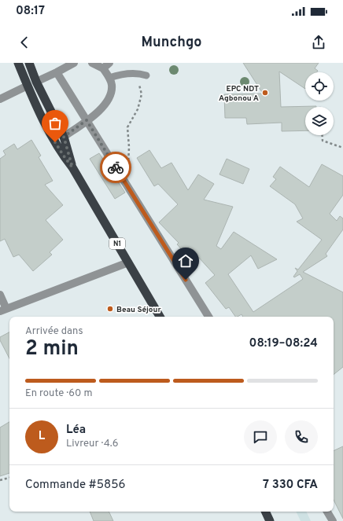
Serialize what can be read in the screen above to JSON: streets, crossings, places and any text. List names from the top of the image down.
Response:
{
  "streets": {
    "highway": ["N1"]
  },
  "places": ["EPC NDT Agbonou A", "Beau Séjour"],
  "page": {
    "status": "08:17",
    "header": "Munchgo",
    "heading": ["2 min", "Arrivée dans", "08:19–08:24"],
    "panel": [
      "Léa",
      "Livreur · 4.6",
      "Commande #5856",
      "7 330 CFA"
    ],
    "bar": "En route · 60 m",
    "round": "L"
  }
}
